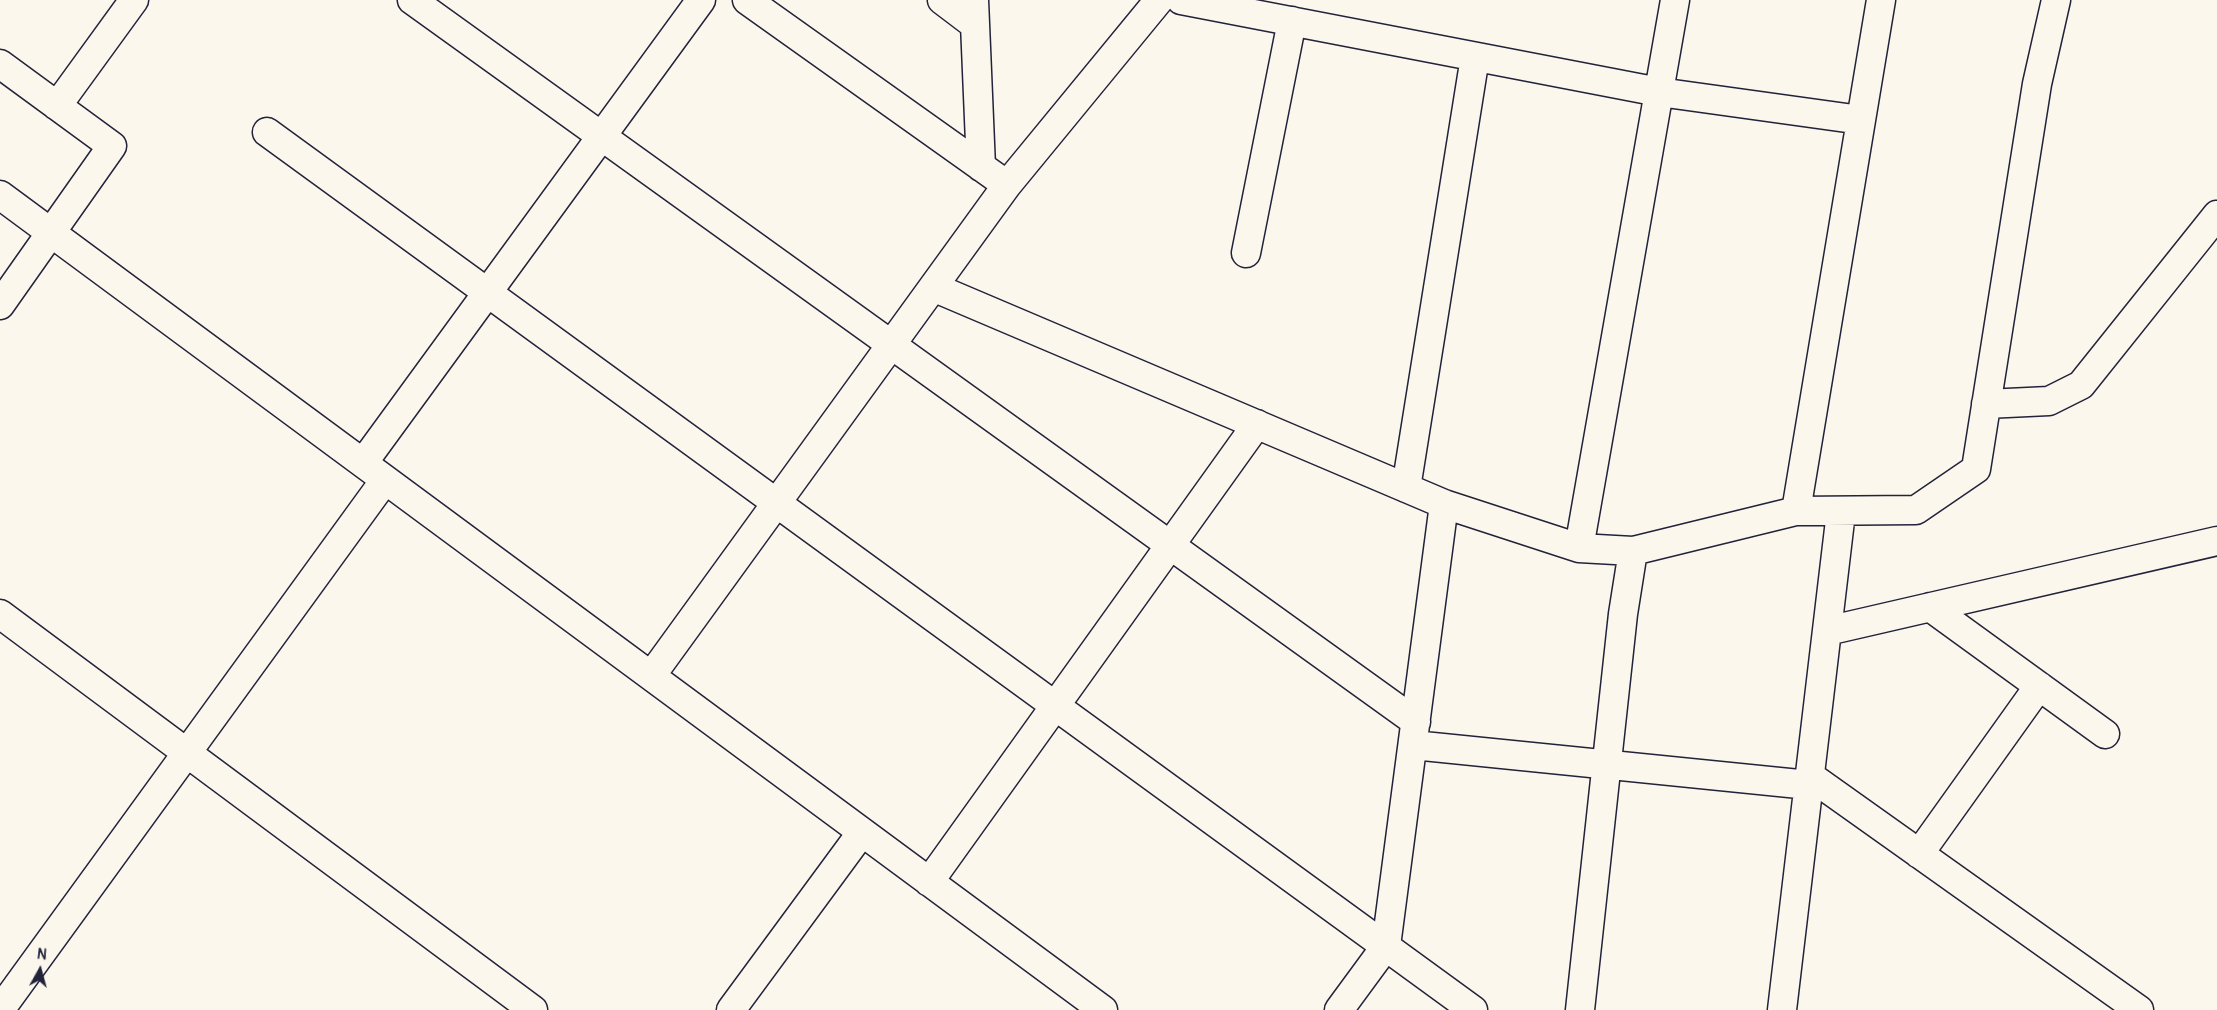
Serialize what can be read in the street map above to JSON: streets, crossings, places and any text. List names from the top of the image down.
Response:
{
  "north": "top"
}
